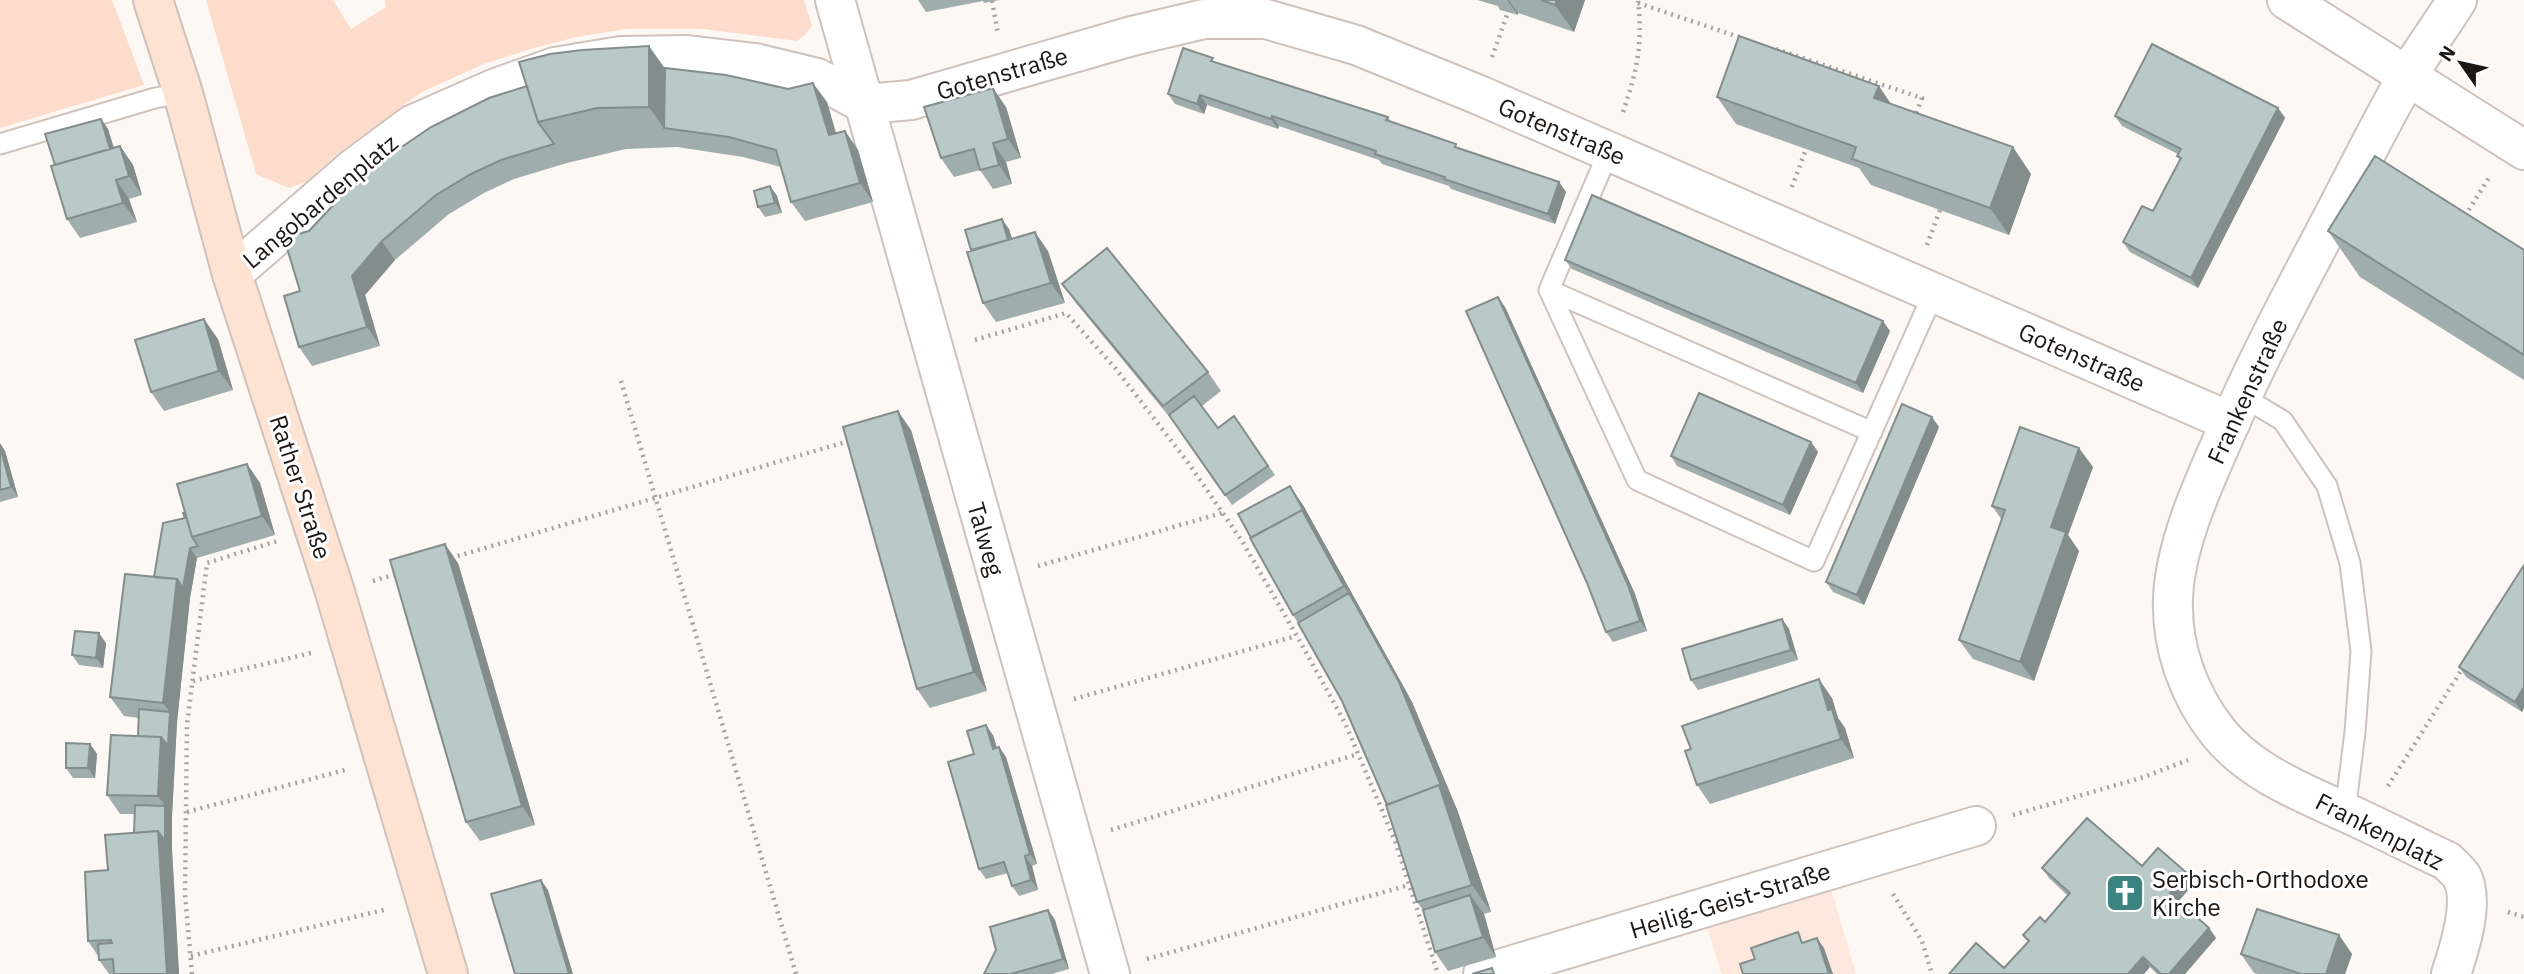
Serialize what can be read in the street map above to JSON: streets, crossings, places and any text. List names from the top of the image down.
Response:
{
  "streets": {
    "street": [
      "Gotenstraße",
      "Langobardenplatz",
      "Frankenstraße",
      "Rather Straße",
      "Talweg",
      "Frankenplatz",
      "Heilig-Geist-Straße"
    ]
  },
  "crossings": [
    ["Gotenstraße", "Langobardenplatz"],
    ["Gotenstraße", "Frankenstraße"],
    ["Gotenstraße", "Talweg"],
    ["Langobardenplatz", "Rather Straße"],
    ["Langobardenplatz", "Talweg"],
    ["Frankenstraße", "Frankenplatz"]
  ],
  "places": {
    "church": ["Serbisch-Orthodoxe Kirche"]
  },
  "north": "top left"
}
